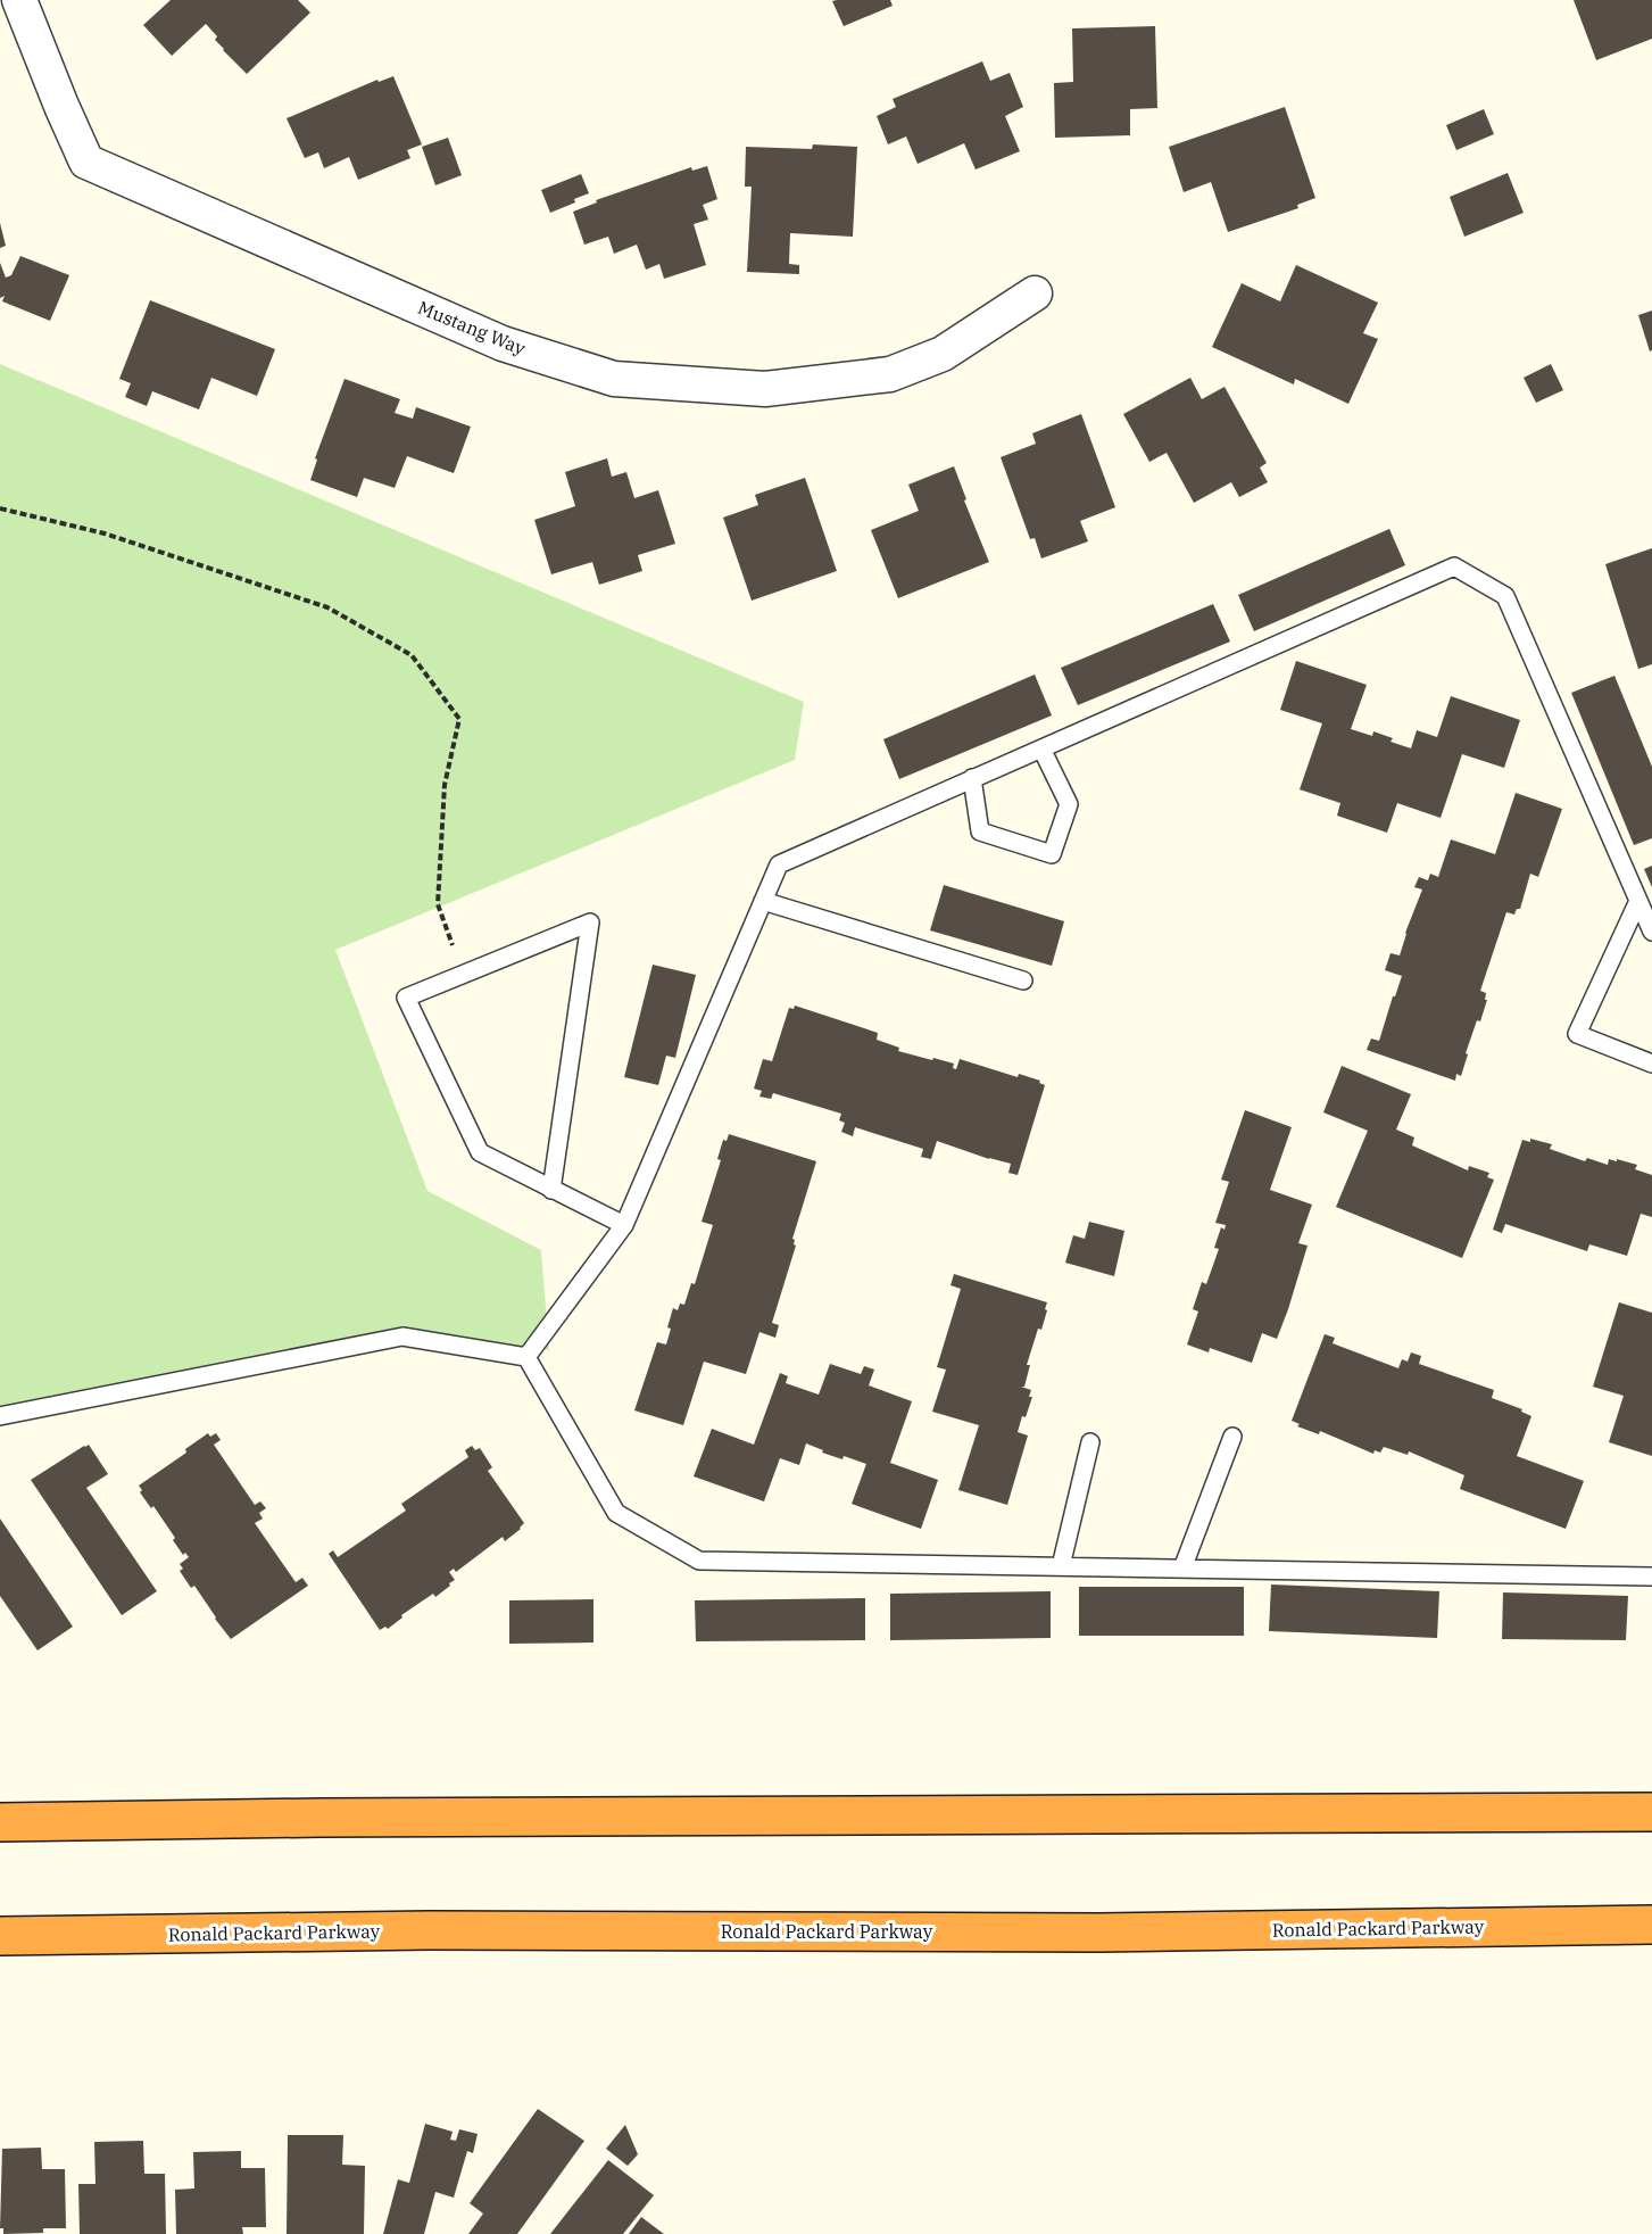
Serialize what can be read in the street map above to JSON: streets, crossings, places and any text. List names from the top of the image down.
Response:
{
  "streets": {
    "highway": ["Ronald Packard Parkway"],
    "street": ["Mustang Way"]
  }
}
